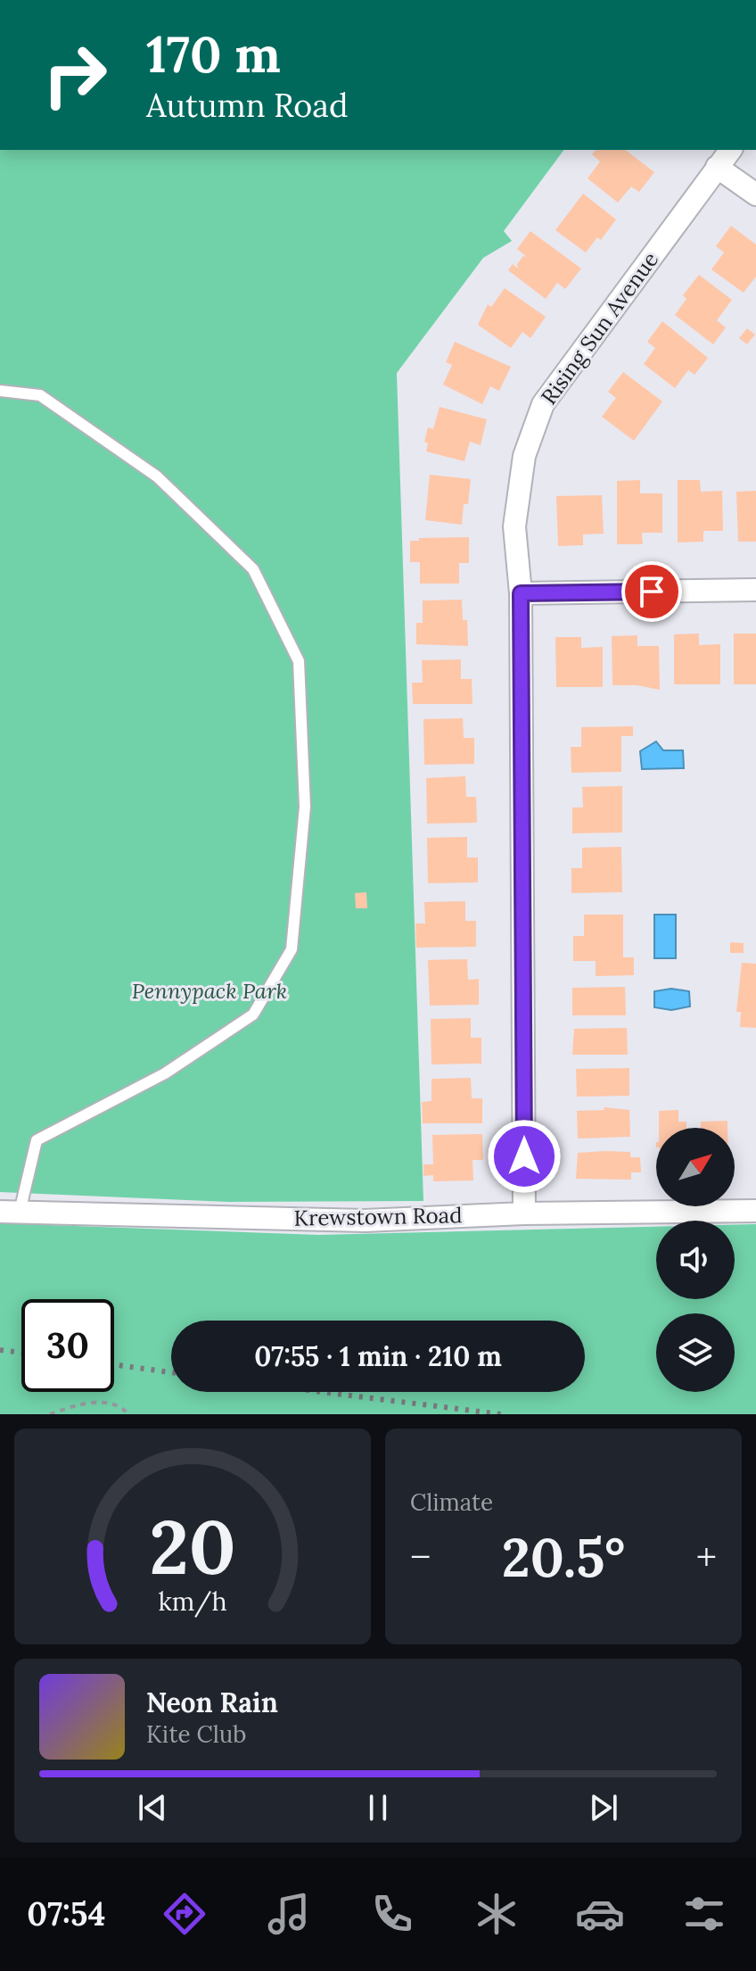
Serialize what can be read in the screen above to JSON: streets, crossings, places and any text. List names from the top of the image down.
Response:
{
  "streets": {
    "street": ["Rising Sun Avenue", "Krewstown Road"]
  },
  "crossings": [
    ["Rising Sun Avenue", "Krewstown Road"]
  ],
  "parks": ["Pennypack Park"],
  "north": "top right",
  "page": {
    "turn": ["170 m", "Autumn Road"],
    "limit": "30",
    "trip": "07:55 · 1 min · 210 m",
    "tile": "Climate",
    "heat": ["−", "20.5°", "+"],
    "song": ["Neon Rain", "Kite Club"],
    "tabs": "07:54",
    "gauge": ["20", "km/h"]
  }
}
